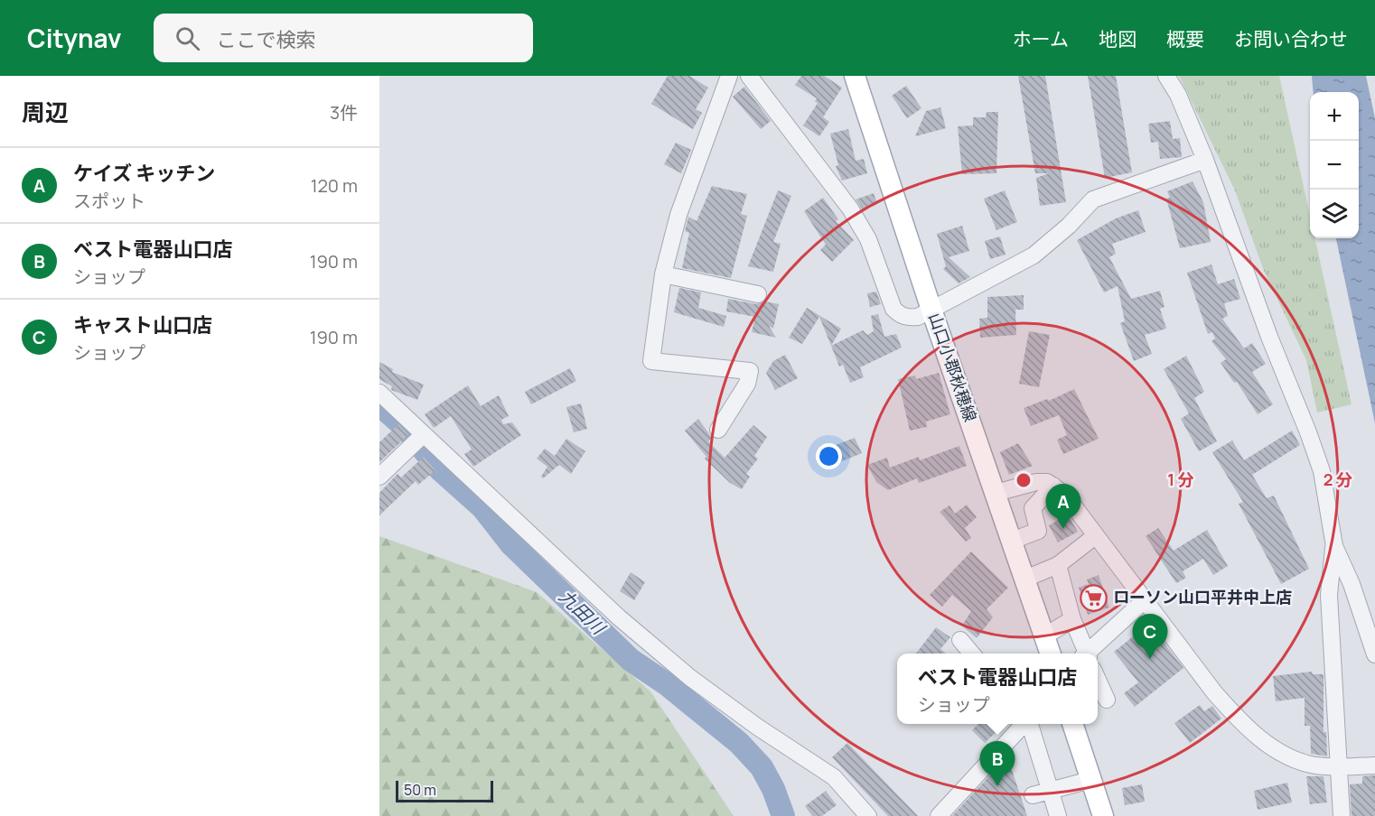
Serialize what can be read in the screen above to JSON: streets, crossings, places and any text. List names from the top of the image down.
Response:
{
  "streets": {
    "main road": ["山口小郡秋穂線"]
  },
  "water": ["九田川"],
  "places": {
    "supermarket": ["ローソン山口平井中上店"]
  },
  "scale_bar": "50 m",
  "page": {
    "header": "Citynav",
    "search": "ここで検索",
    "nav": [
      "ホーム",
      "地図",
      "概要",
      "お問い合わせ"
    ],
    "heading": ["周辺", "3件"],
    "map_buttons": ["+", "−"],
    "list": [
      {
        "mark": "A",
        "name": "ケイズ キッチン",
        "note": "スポット",
        "value": "120 m"
      },
      {
        "mark": "B",
        "name": "ベスト電器山口店",
        "note": "ショップ",
        "value": "190 m"
      },
      {
        "mark": "C",
        "name": "キャスト山口店",
        "note": "ショップ",
        "value": "190 m"
      }
    ],
    "pins": ["A", "C", "B"],
    "popup": ["ベスト電器山口店", "ショップ"],
    "scale": "50 m"
  },
  "rings": ["1 分", "2 分"]
}
